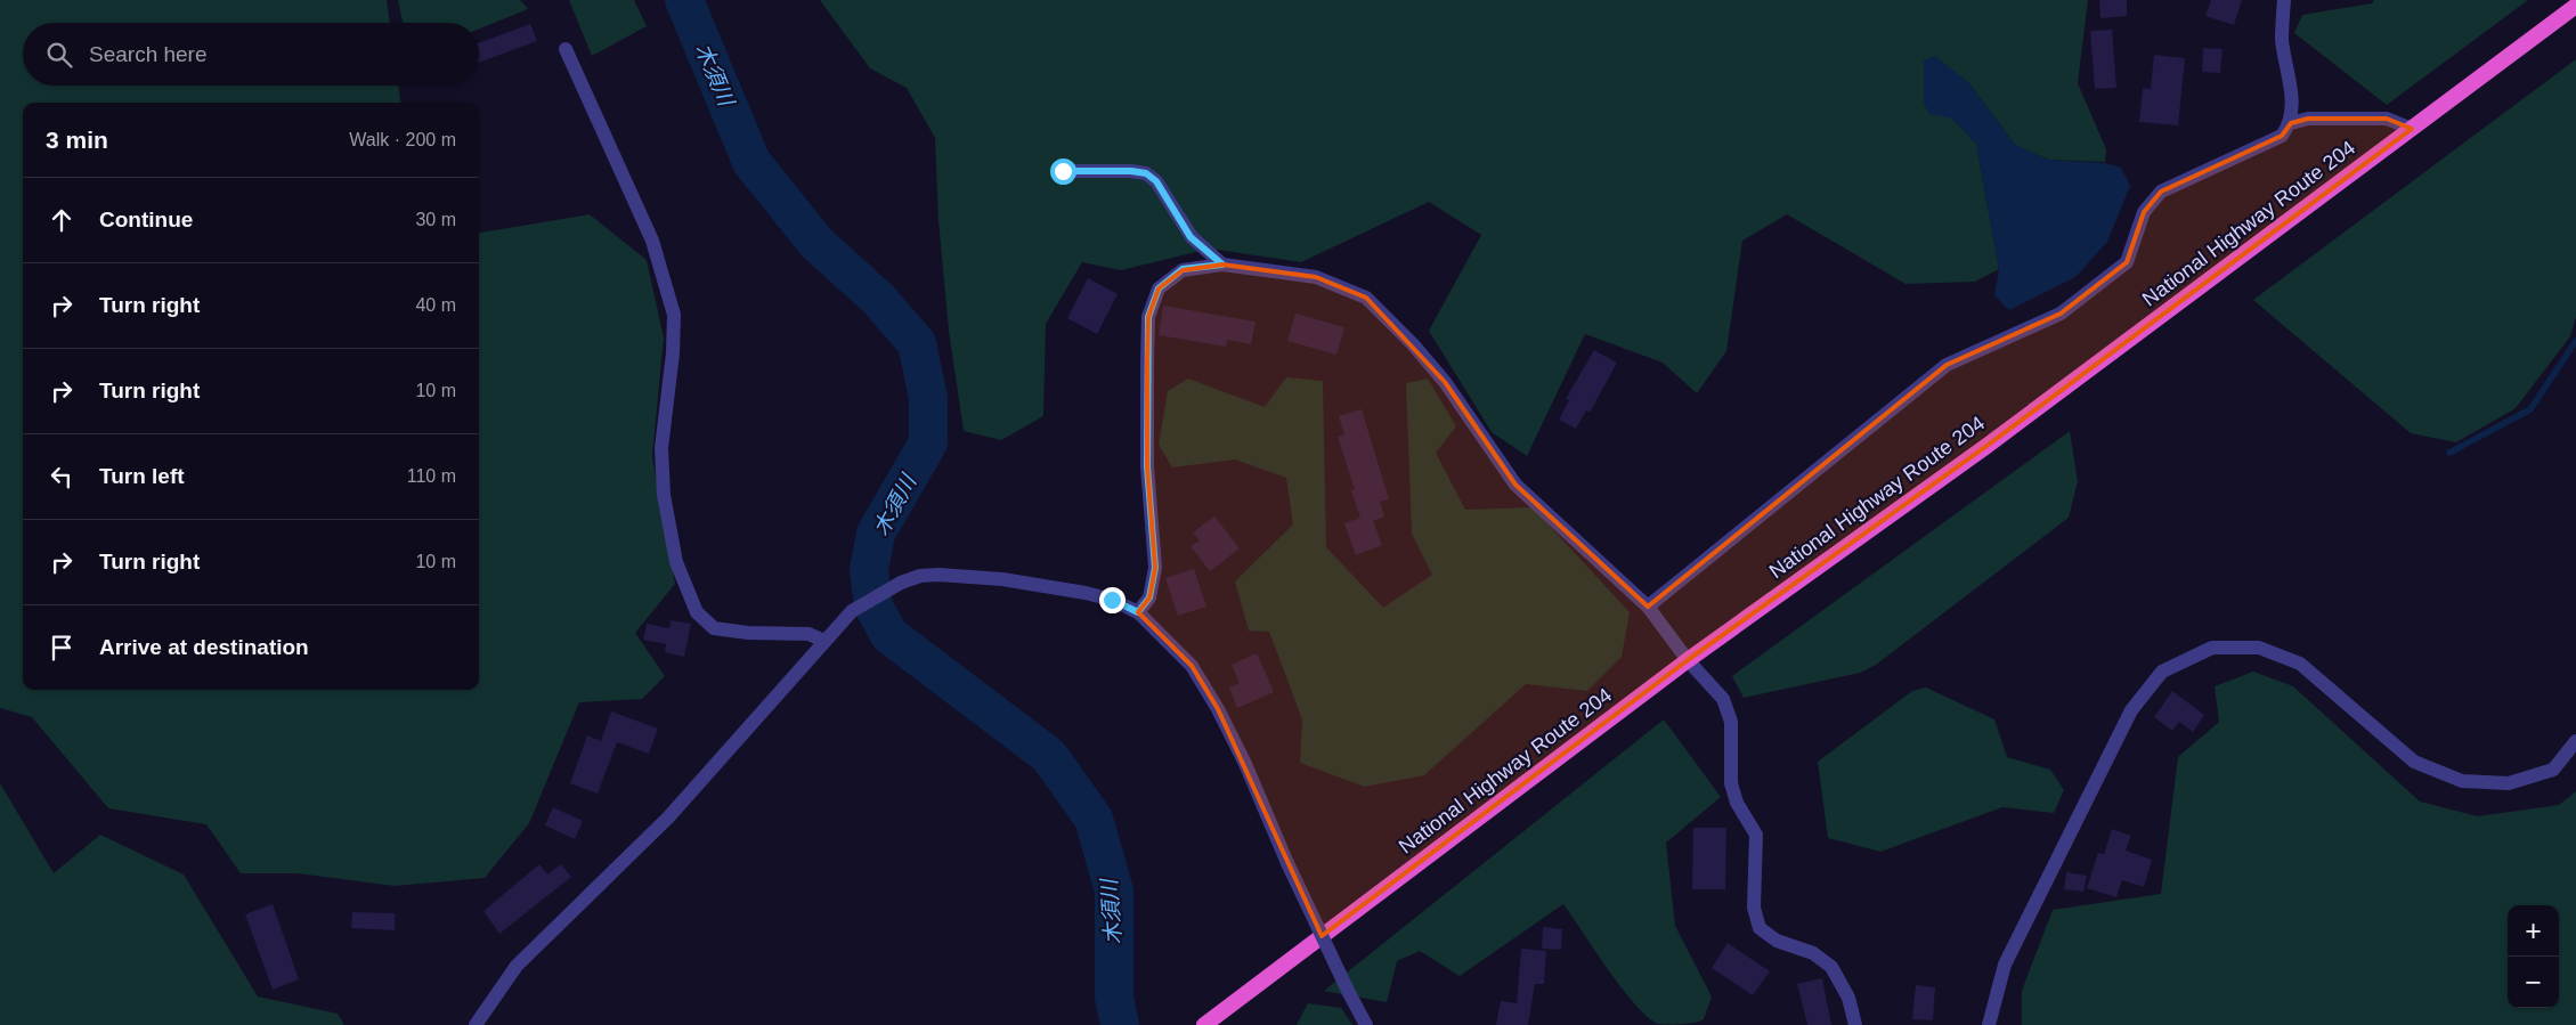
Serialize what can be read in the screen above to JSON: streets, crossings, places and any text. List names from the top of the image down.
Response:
{
  "streets": {
    "highway": ["National Highway Route 204"]
  },
  "water": ["木須川"],
  "page": {
    "search": "Search here",
    "heading": ["3 min", "Walk · 200 m"],
    "list": [
      ["Continue", "30 m"],
      ["Turn right", "40 m"],
      ["Turn right", "10 m"],
      ["Turn left", "110 m"],
      ["Turn right", "10 m"],
      "Arrive at destination"
    ],
    "map_buttons": ["+", "−"]
  }
}
